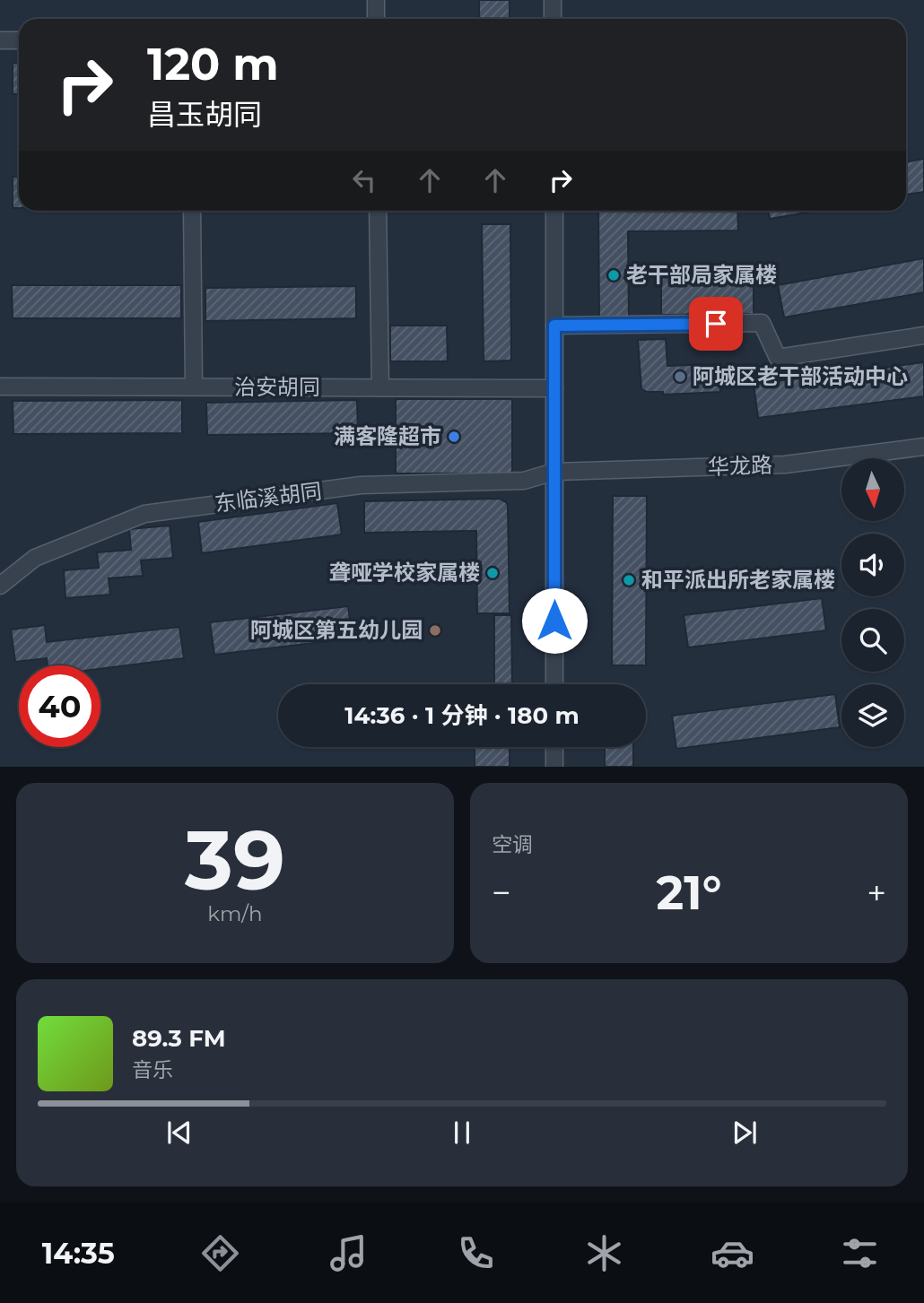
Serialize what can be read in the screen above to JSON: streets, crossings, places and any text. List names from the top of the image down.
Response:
{
  "streets": {
    "street": ["治安胡同", "华龙路", "东临溪胡同"]
  },
  "crossings": [
    ["华龙路", "东临溪胡同"]
  ],
  "places": [
    "老干部局家属楼",
    "阿城区老干部活动中心",
    "满客隆超市",
    "聋哑学校家属楼",
    "和平派出所老家属楼",
    "阿城区第五幼儿园"
  ],
  "north": "bottom",
  "page": {
    "turn": ["120 m", "昌玉胡同"],
    "limit": "40",
    "trip": "14:36 · 1 分钟 · 180 m",
    "tile": [
      ["39", "km/h"],
      "空调"
    ],
    "heat": ["−", "21°", "+"],
    "song": ["89.3 FM", "音乐"],
    "tabs": "14:35"
  }
}
